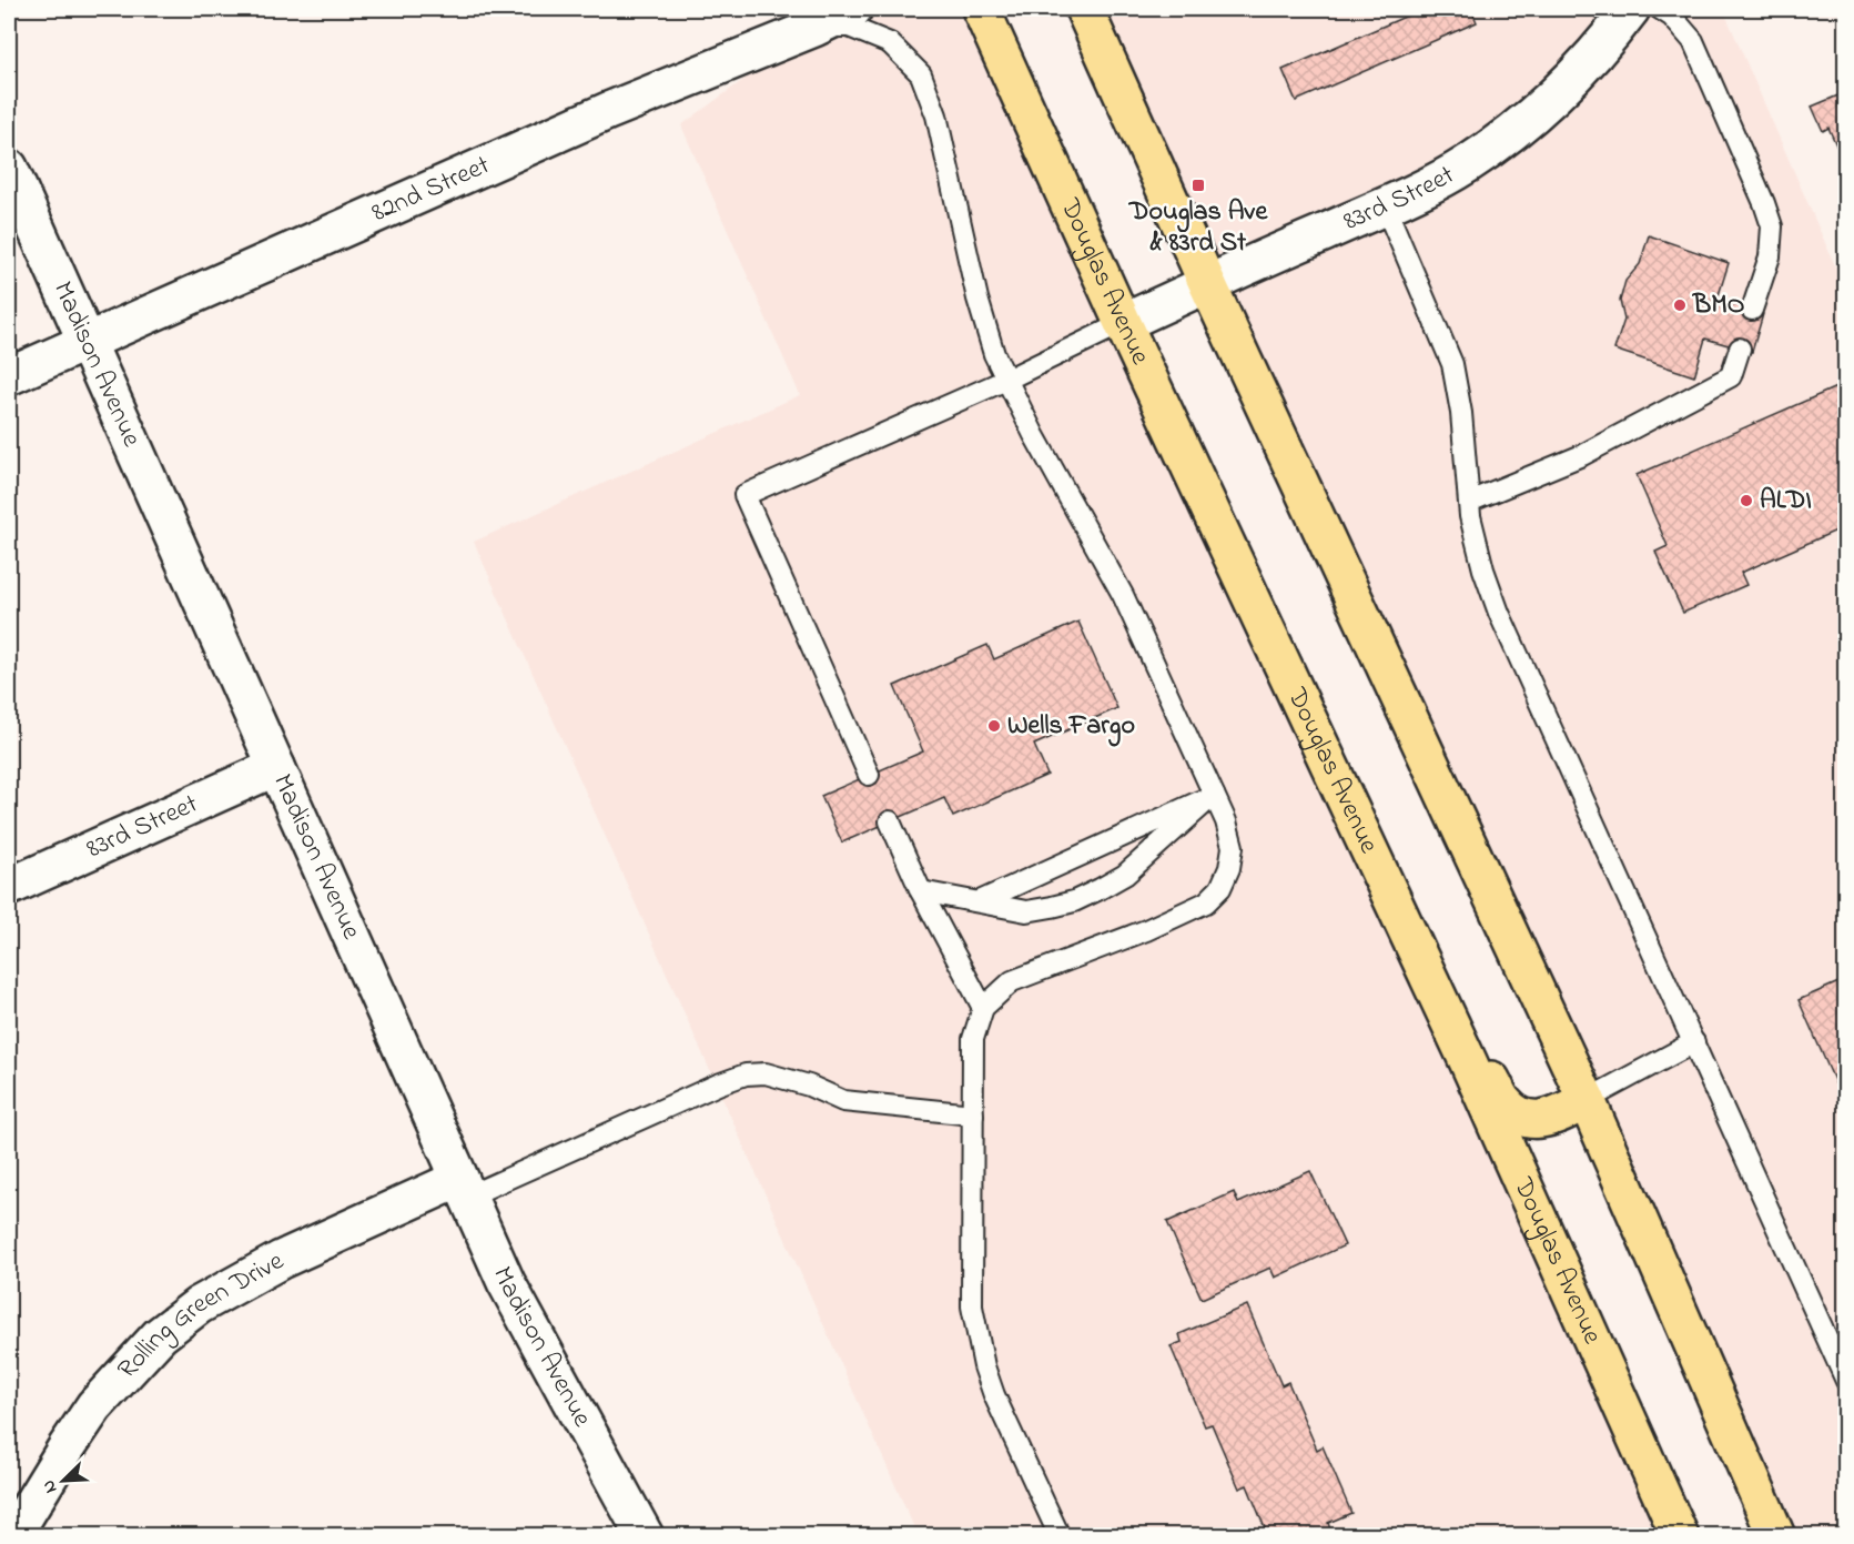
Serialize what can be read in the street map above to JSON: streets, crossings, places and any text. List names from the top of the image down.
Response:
{
  "streets": {
    "main road": ["Douglas Avenue"],
    "street": [
      "82nd Street",
      "83rd Street",
      "Madison Avenue",
      "Rolling Green Drive"
    ]
  },
  "crossings": [
    ["82nd Street", "Madison Avenue"],
    ["83rd Street", "Douglas Avenue"],
    ["83rd Street", "Madison Avenue"],
    ["Madison Avenue", "Rolling Green Drive"]
  ],
  "places": {
    "transit": ["Douglas Ave & 83rd St"],
    "other": ["BMO", "ALDI", "Wells Fargo"]
  },
  "north": "bottom left"
}
